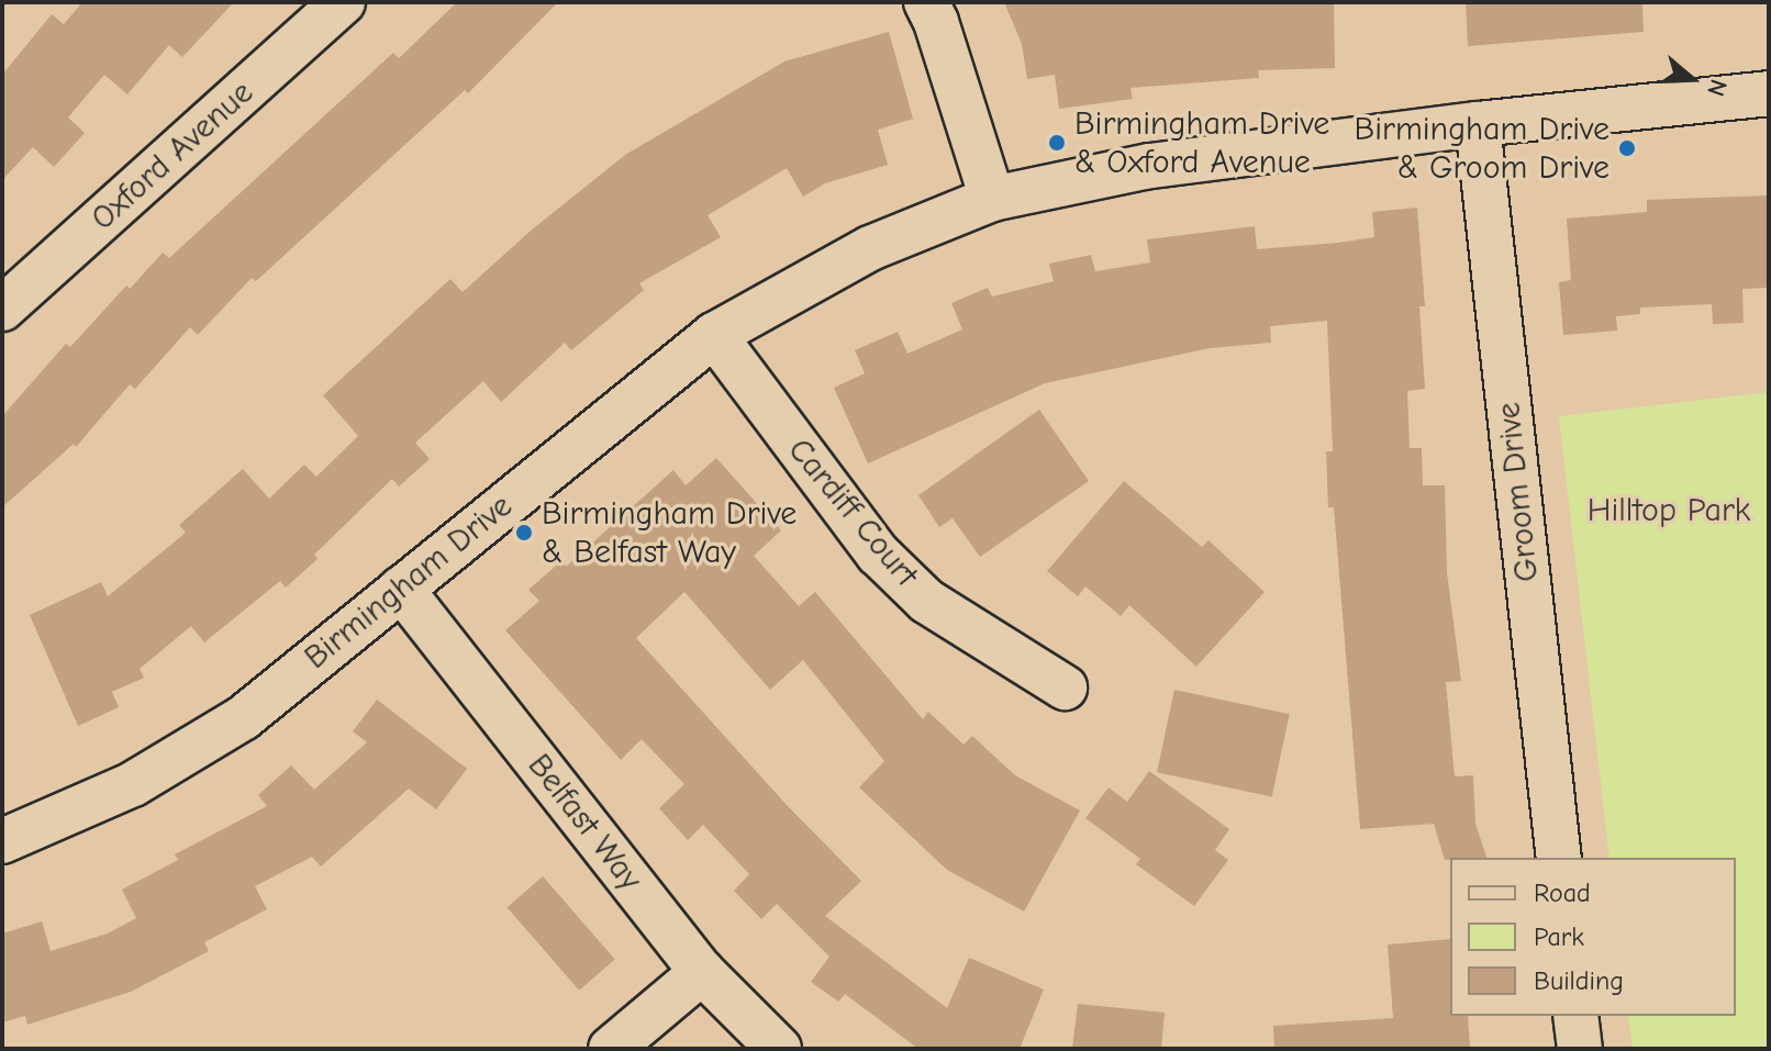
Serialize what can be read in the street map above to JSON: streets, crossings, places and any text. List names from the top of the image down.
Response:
{
  "streets": {
    "street": [
      "Oxford Avenue",
      "Groom Drive",
      "Cardiff Court",
      "Birmingham Drive",
      "Belfast Way"
    ]
  },
  "crossings": [
    ["Groom Drive", "Birmingham Drive"],
    ["Cardiff Court", "Birmingham Drive"],
    ["Birmingham Drive", "Belfast Way"]
  ],
  "parks": ["Hilltop Park"],
  "places": ["Birmingham Drive & Oxford Avenue", "Birmingham Drive & Groom Drive", "Birmingham Drive & Belfast Way"],
  "legend": ["Road", "Park", "Building"],
  "north": "right"
}
